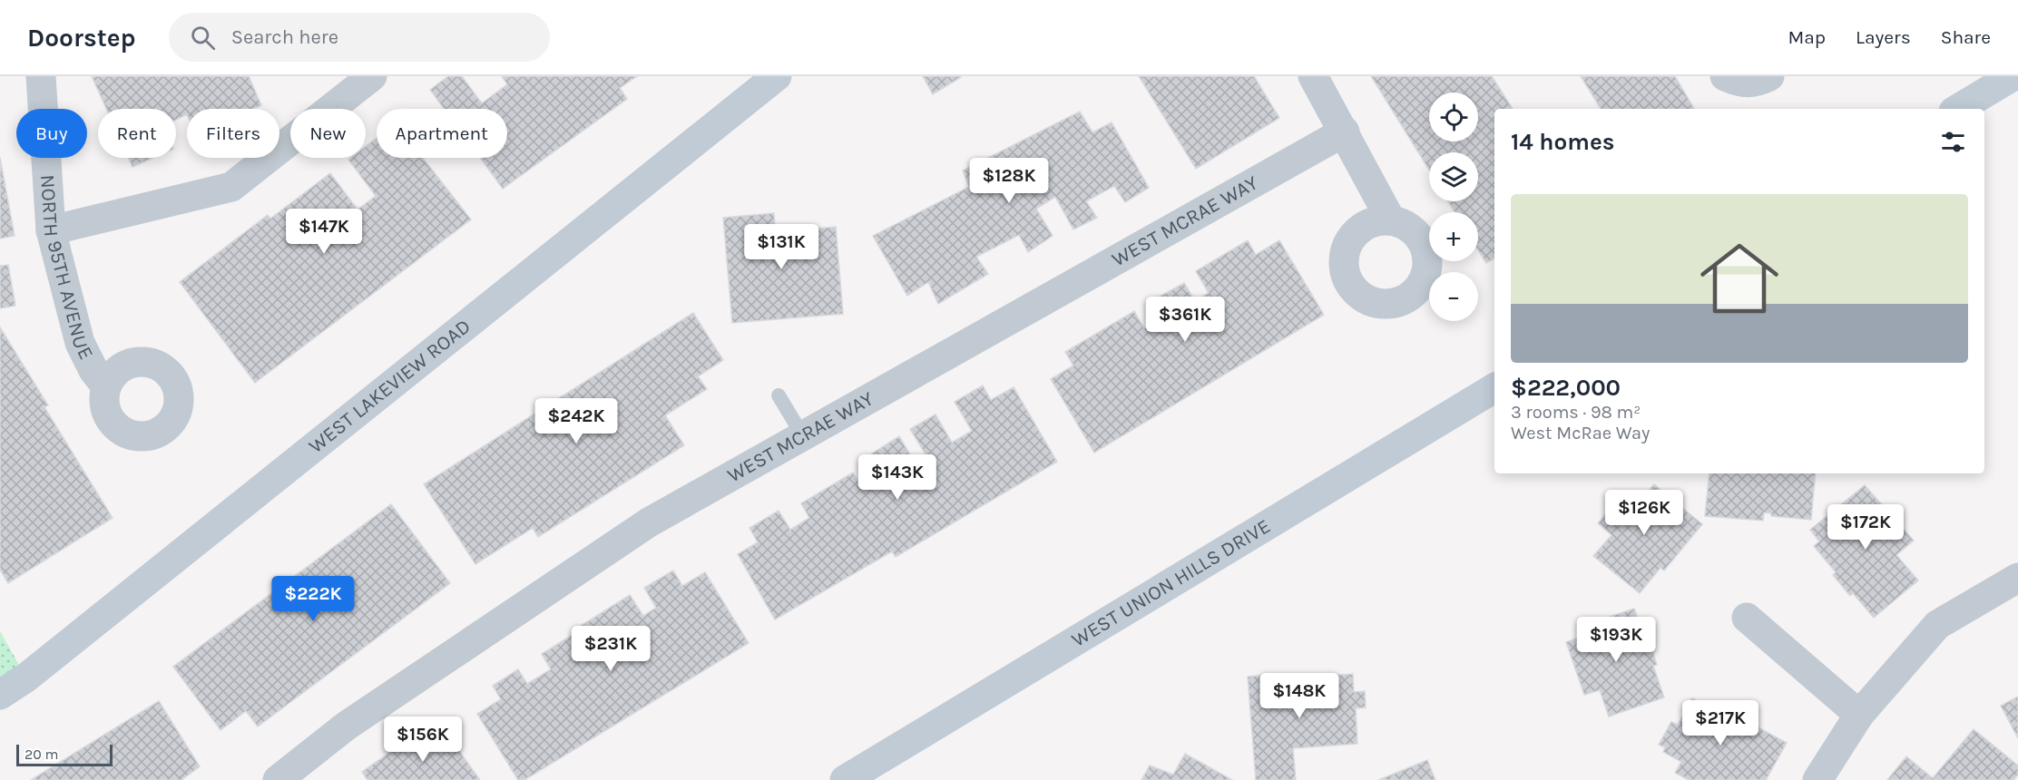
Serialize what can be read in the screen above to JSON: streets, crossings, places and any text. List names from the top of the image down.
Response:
{
  "streets": {
    "street": [
      "WEST MCRAE WAY",
      "NORTH 95TH AVENUE",
      "WEST LAKEVIEW ROAD",
      "WEST UNION HILLS DRIVE"
    ]
  },
  "scale_bar": "20 m",
  "page": {
    "header": "Doorstep",
    "search": "Search here",
    "nav": ["Map", "Layers", "Share"],
    "map_buttons": ["+", "−"],
    "chip": [
      "Buy",
      "Rent",
      "Filters",
      "New",
      "Apartment"
    ],
    "heading": "14 homes",
    "price": [
      "$128K",
      "$147K",
      "$131K",
      "$361K",
      "$242K",
      "$143K",
      "$126K",
      "$172K",
      "$222K",
      "$193K",
      "$231K",
      "$148K",
      "$217K",
      "$156K"
    ],
    "list": [
      {
        "name": "$222,000",
        "note": "3 rooms · 98 m² · West McRae Way"
      }
    ],
    "scale": "20 m"
  }
}
